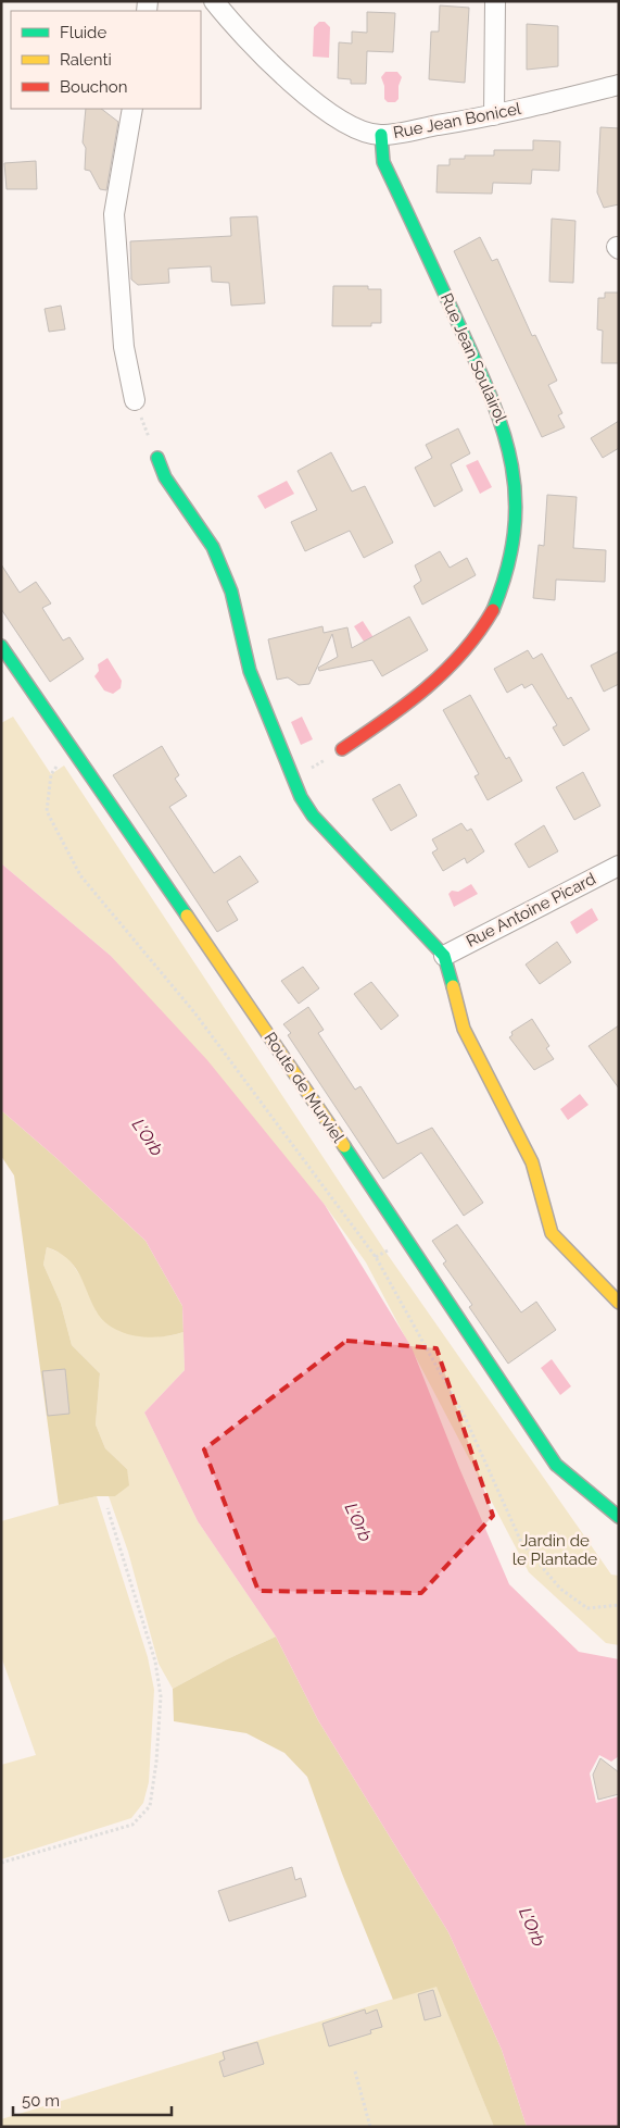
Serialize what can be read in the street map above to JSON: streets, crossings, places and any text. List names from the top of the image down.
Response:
{
  "streets": {
    "street": [
      "Rue Jean Bonicel",
      "Rue Jean Soulairol",
      "Rue Antoine Picard",
      "Route de Murviel"
    ]
  },
  "crossings": [
    ["Rue Jean Bonicel", "Rue Jean Soulairol"]
  ],
  "water": ["L'Orb"],
  "parks": ["Jardin de le Plantade"],
  "legend": ["Fluide", "Ralenti", "Bouchon"],
  "scale_bar": "50 m"
}
